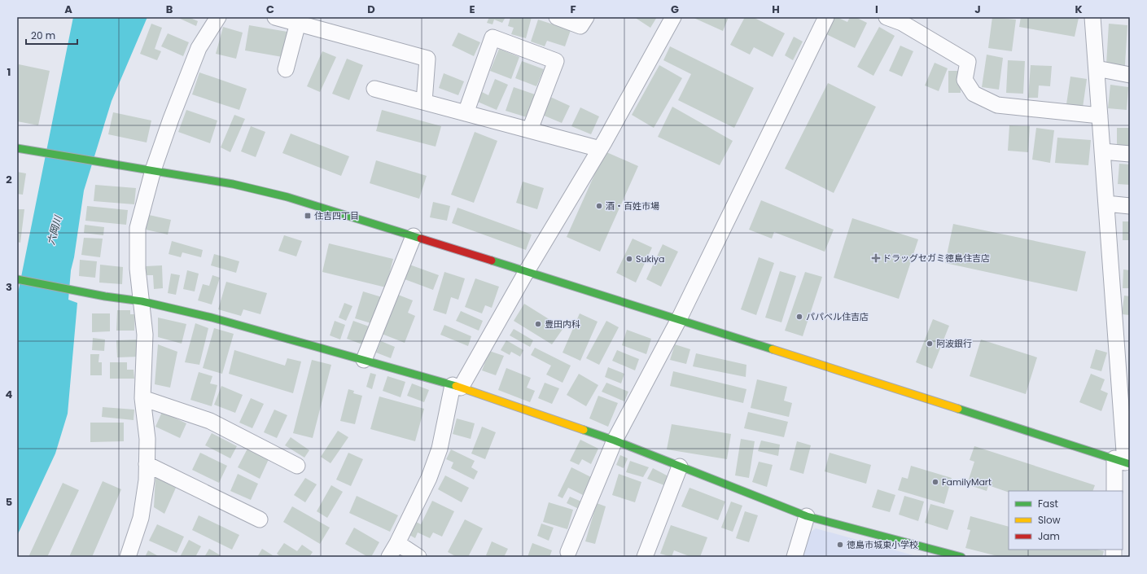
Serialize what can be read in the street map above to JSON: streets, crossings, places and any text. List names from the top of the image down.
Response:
{
  "water": ["六岡川"],
  "places": {
    "other": [
      "酒・百姓市場",
      "Sukiya",
      "パパベル住吉店",
      "豊田内科",
      "阿波銀行",
      "FamilyMart",
      "徳島市城東小学校"
    ],
    "transit": ["住吉四丁目"],
    "health": ["ドラッグセガミ徳島住吉店"]
  },
  "legend": ["Fast", "Slow", "Jam"],
  "scale_bar": "20 m",
  "grid": {
    "columns": [
      "A",
      "B",
      "C",
      "D",
      "E",
      "F",
      "G",
      "H",
      "I",
      "J",
      "K"
    ],
    "rows": [
      "1",
      "2",
      "3",
      "4",
      "5"
    ]
  }
}
